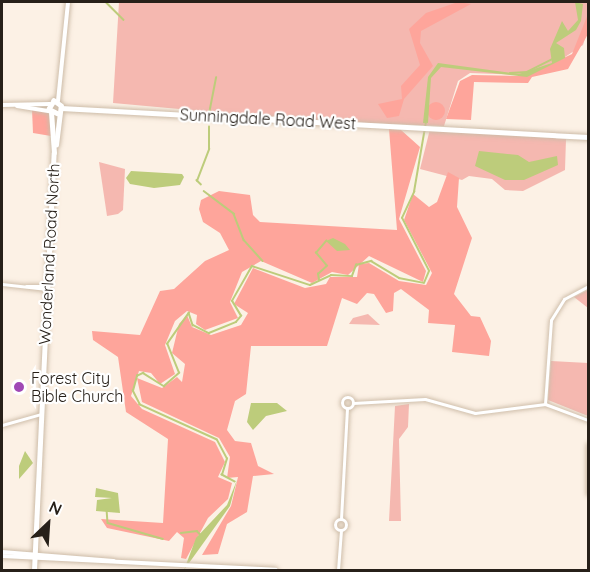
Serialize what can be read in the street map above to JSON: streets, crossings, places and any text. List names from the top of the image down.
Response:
{
  "streets": {
    "main road": ["Sunningdale Road West", "Wonderland Road North"]
  },
  "crossings": [
    ["Sunningdale Road West", "Wonderland Road North"]
  ],
  "places": ["Forest City Bible Church"],
  "north": "top right"
}
